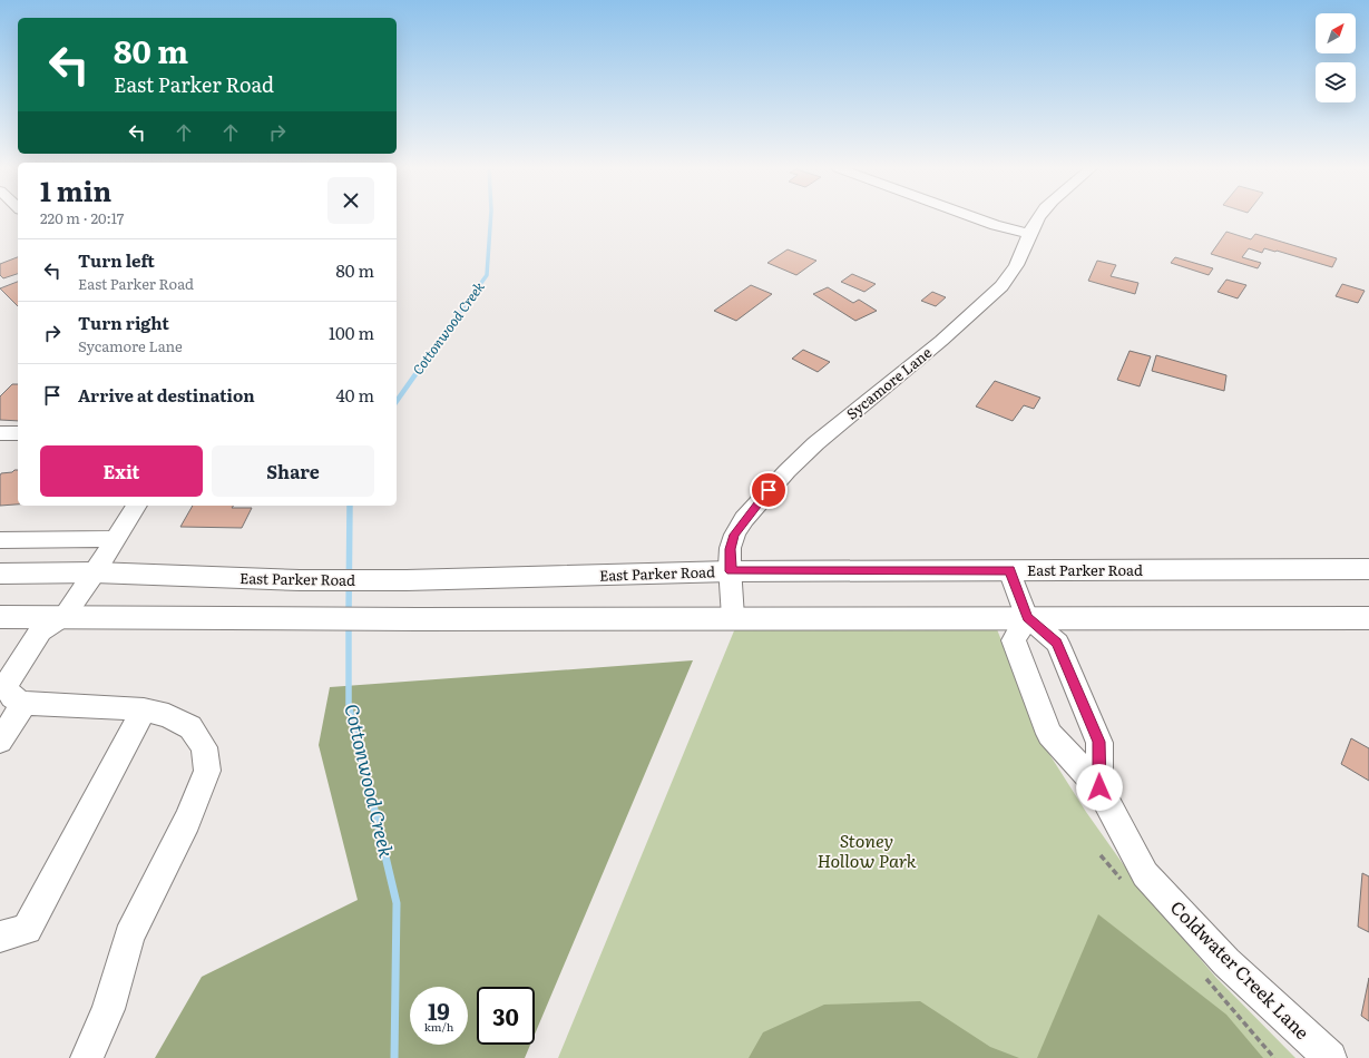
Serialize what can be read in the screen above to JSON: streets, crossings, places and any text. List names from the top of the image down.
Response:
{
  "streets": {
    "main road": ["East Parker Road"],
    "street": ["Sycamore Lane", "Coldwater Creek Lane"]
  },
  "crossings": [
    ["Sycamore Lane", "East Parker Road"],
    ["East Parker Road", "Coldwater Creek Lane"]
  ],
  "water": ["Cottonwood Creek"],
  "parks": ["Stoney Hollow Park"],
  "north": "top right",
  "page": {
    "turn": ["80 m", "East Parker Road"],
    "heading": ["1 min", "220 m · 20:17"],
    "list": [
      {
        "name": "Turn left",
        "note": "East Parker Road",
        "value": "80 m"
      },
      {
        "name": "Turn right",
        "note": "Sycamore Lane",
        "value": "100 m"
      },
      {
        "name": "Arrive at destination",
        "value": "40 m"
      }
    ],
    "buttons": ["Exit", "Share"],
    "speed": "19 km/h",
    "limit": "30"
  }
}
